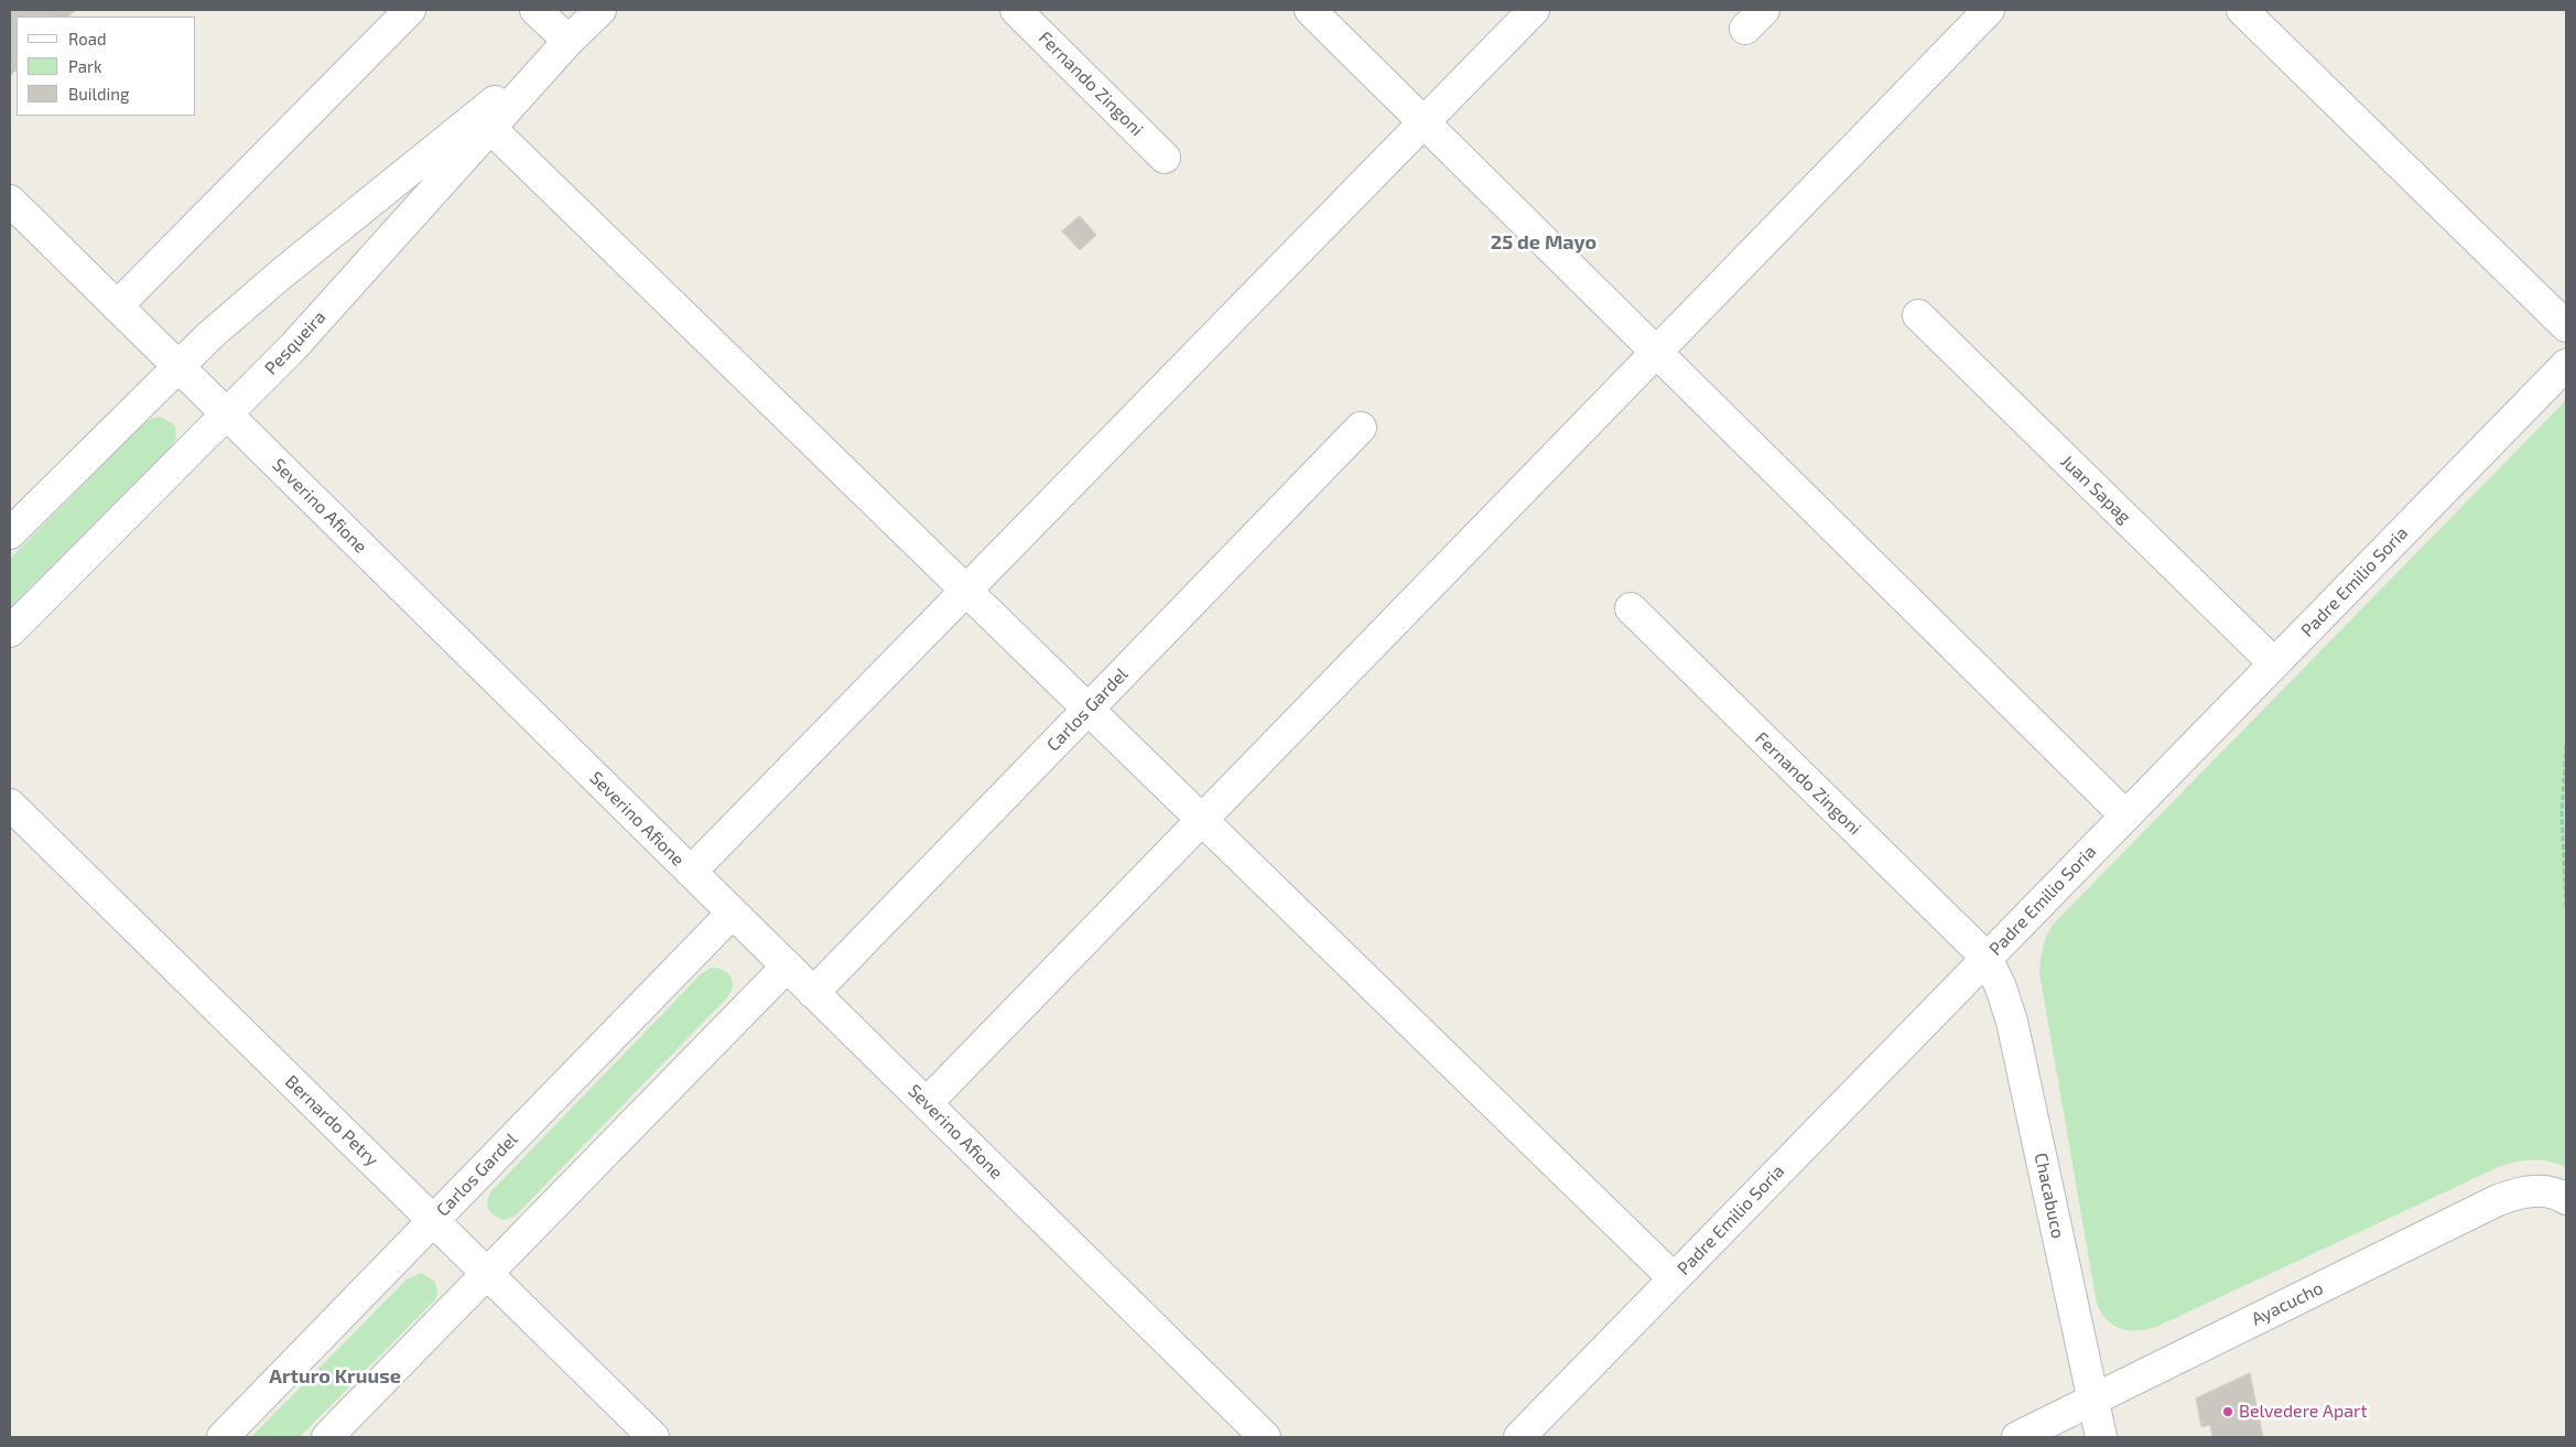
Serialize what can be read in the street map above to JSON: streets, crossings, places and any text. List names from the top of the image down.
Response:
{
  "streets": {
    "street": [
      "Fernando Zingoni",
      "Pesqueira",
      "Juan Sapag",
      "Severino Afione",
      "Padre Emilio Soria",
      "Carlos Gardel",
      "Bernardo Petry",
      "Chacabuco",
      "Ayacucho"
    ]
  },
  "crossings": [
    ["Fernando Zingoni", "Padre Emilio Soria"],
    ["Fernando Zingoni", "Chacabuco"],
    ["Pesqueira", "Severino Afione"],
    ["Juan Sapag", "Padre Emilio Soria"],
    ["Severino Afione", "Carlos Gardel"],
    ["Padre Emilio Soria", "Chacabuco"],
    ["Carlos Gardel", "Bernardo Petry"],
    ["Chacabuco", "Ayacucho"]
  ],
  "districts": ["25 de Mayo", "Arturo Kruuse"],
  "places": ["Belvedere Apart"],
  "legend": ["Road", "Park", "Building"]
}
